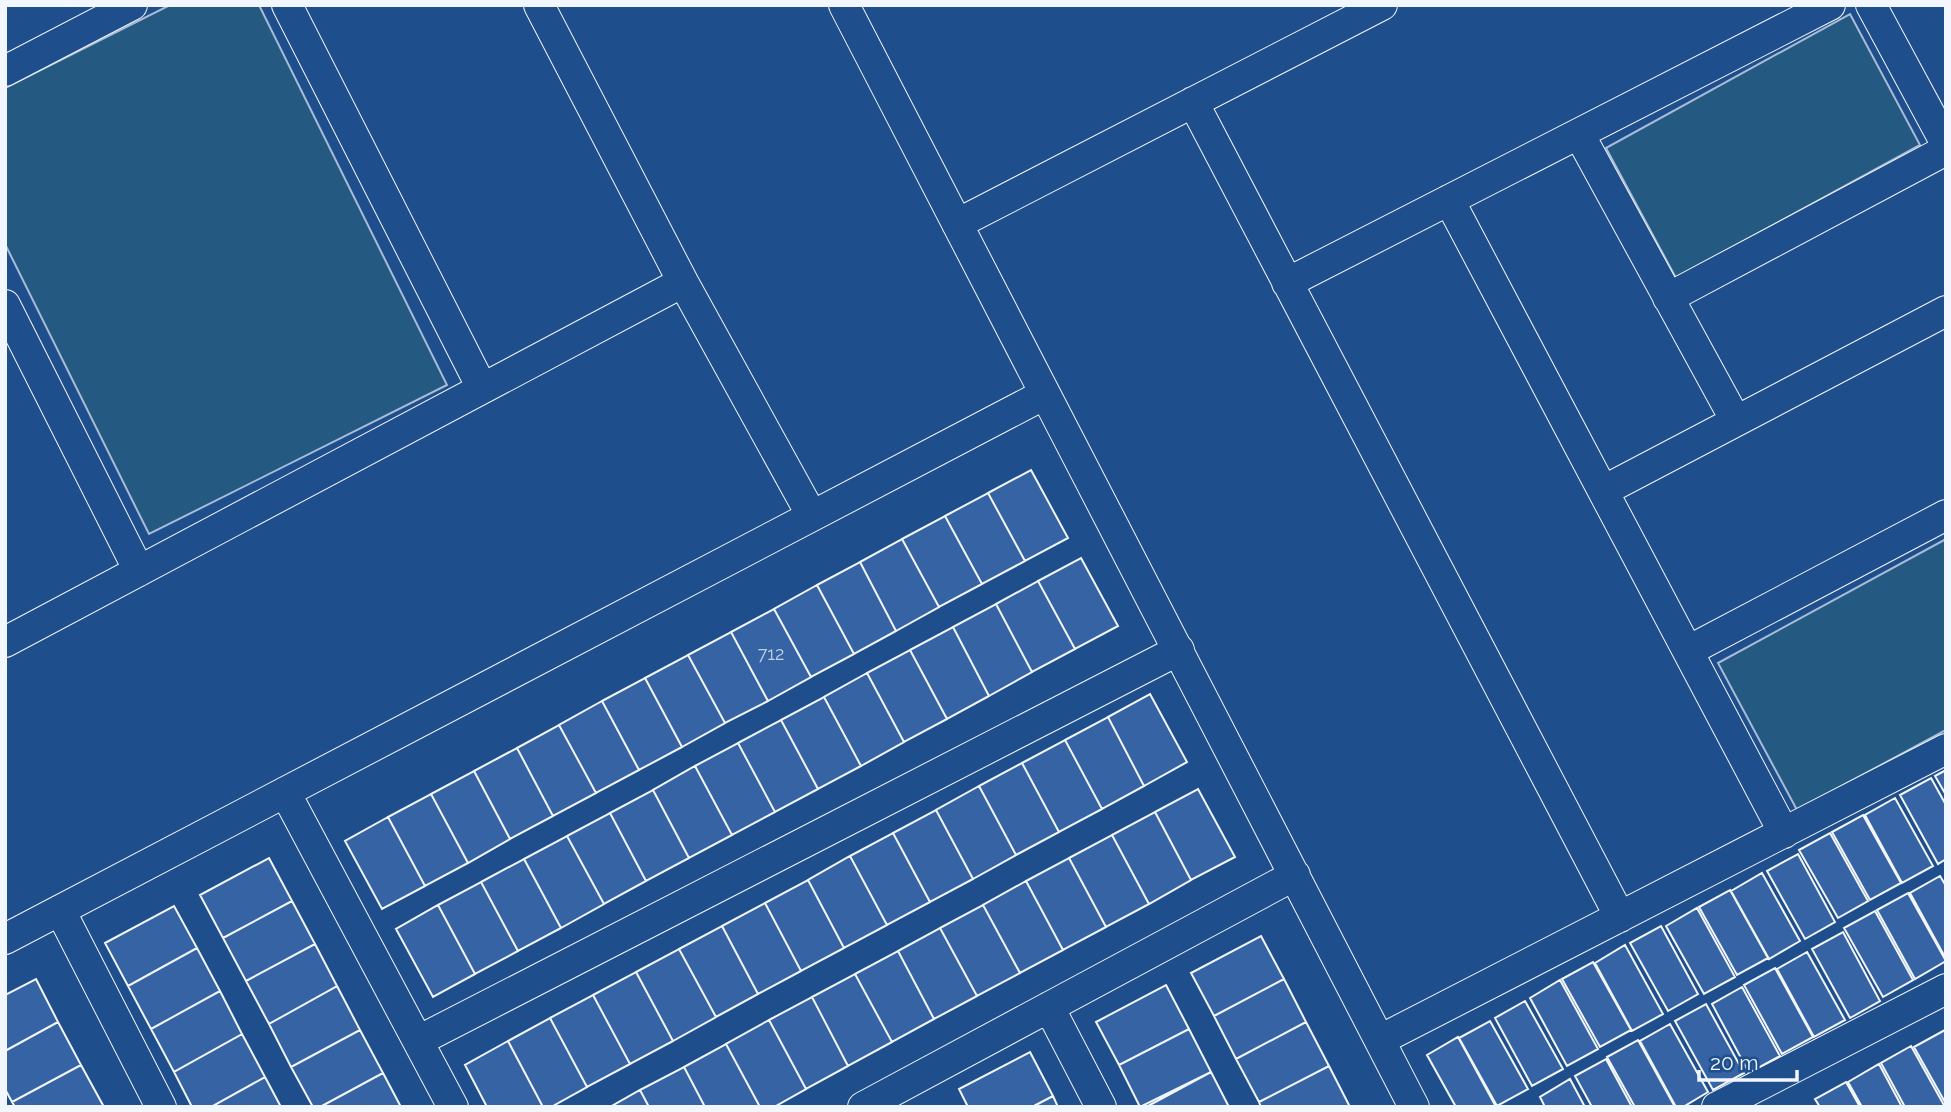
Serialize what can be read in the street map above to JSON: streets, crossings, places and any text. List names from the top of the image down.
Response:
{
  "house_numbers": ["712"],
  "scale_bar": "20 m"
}
